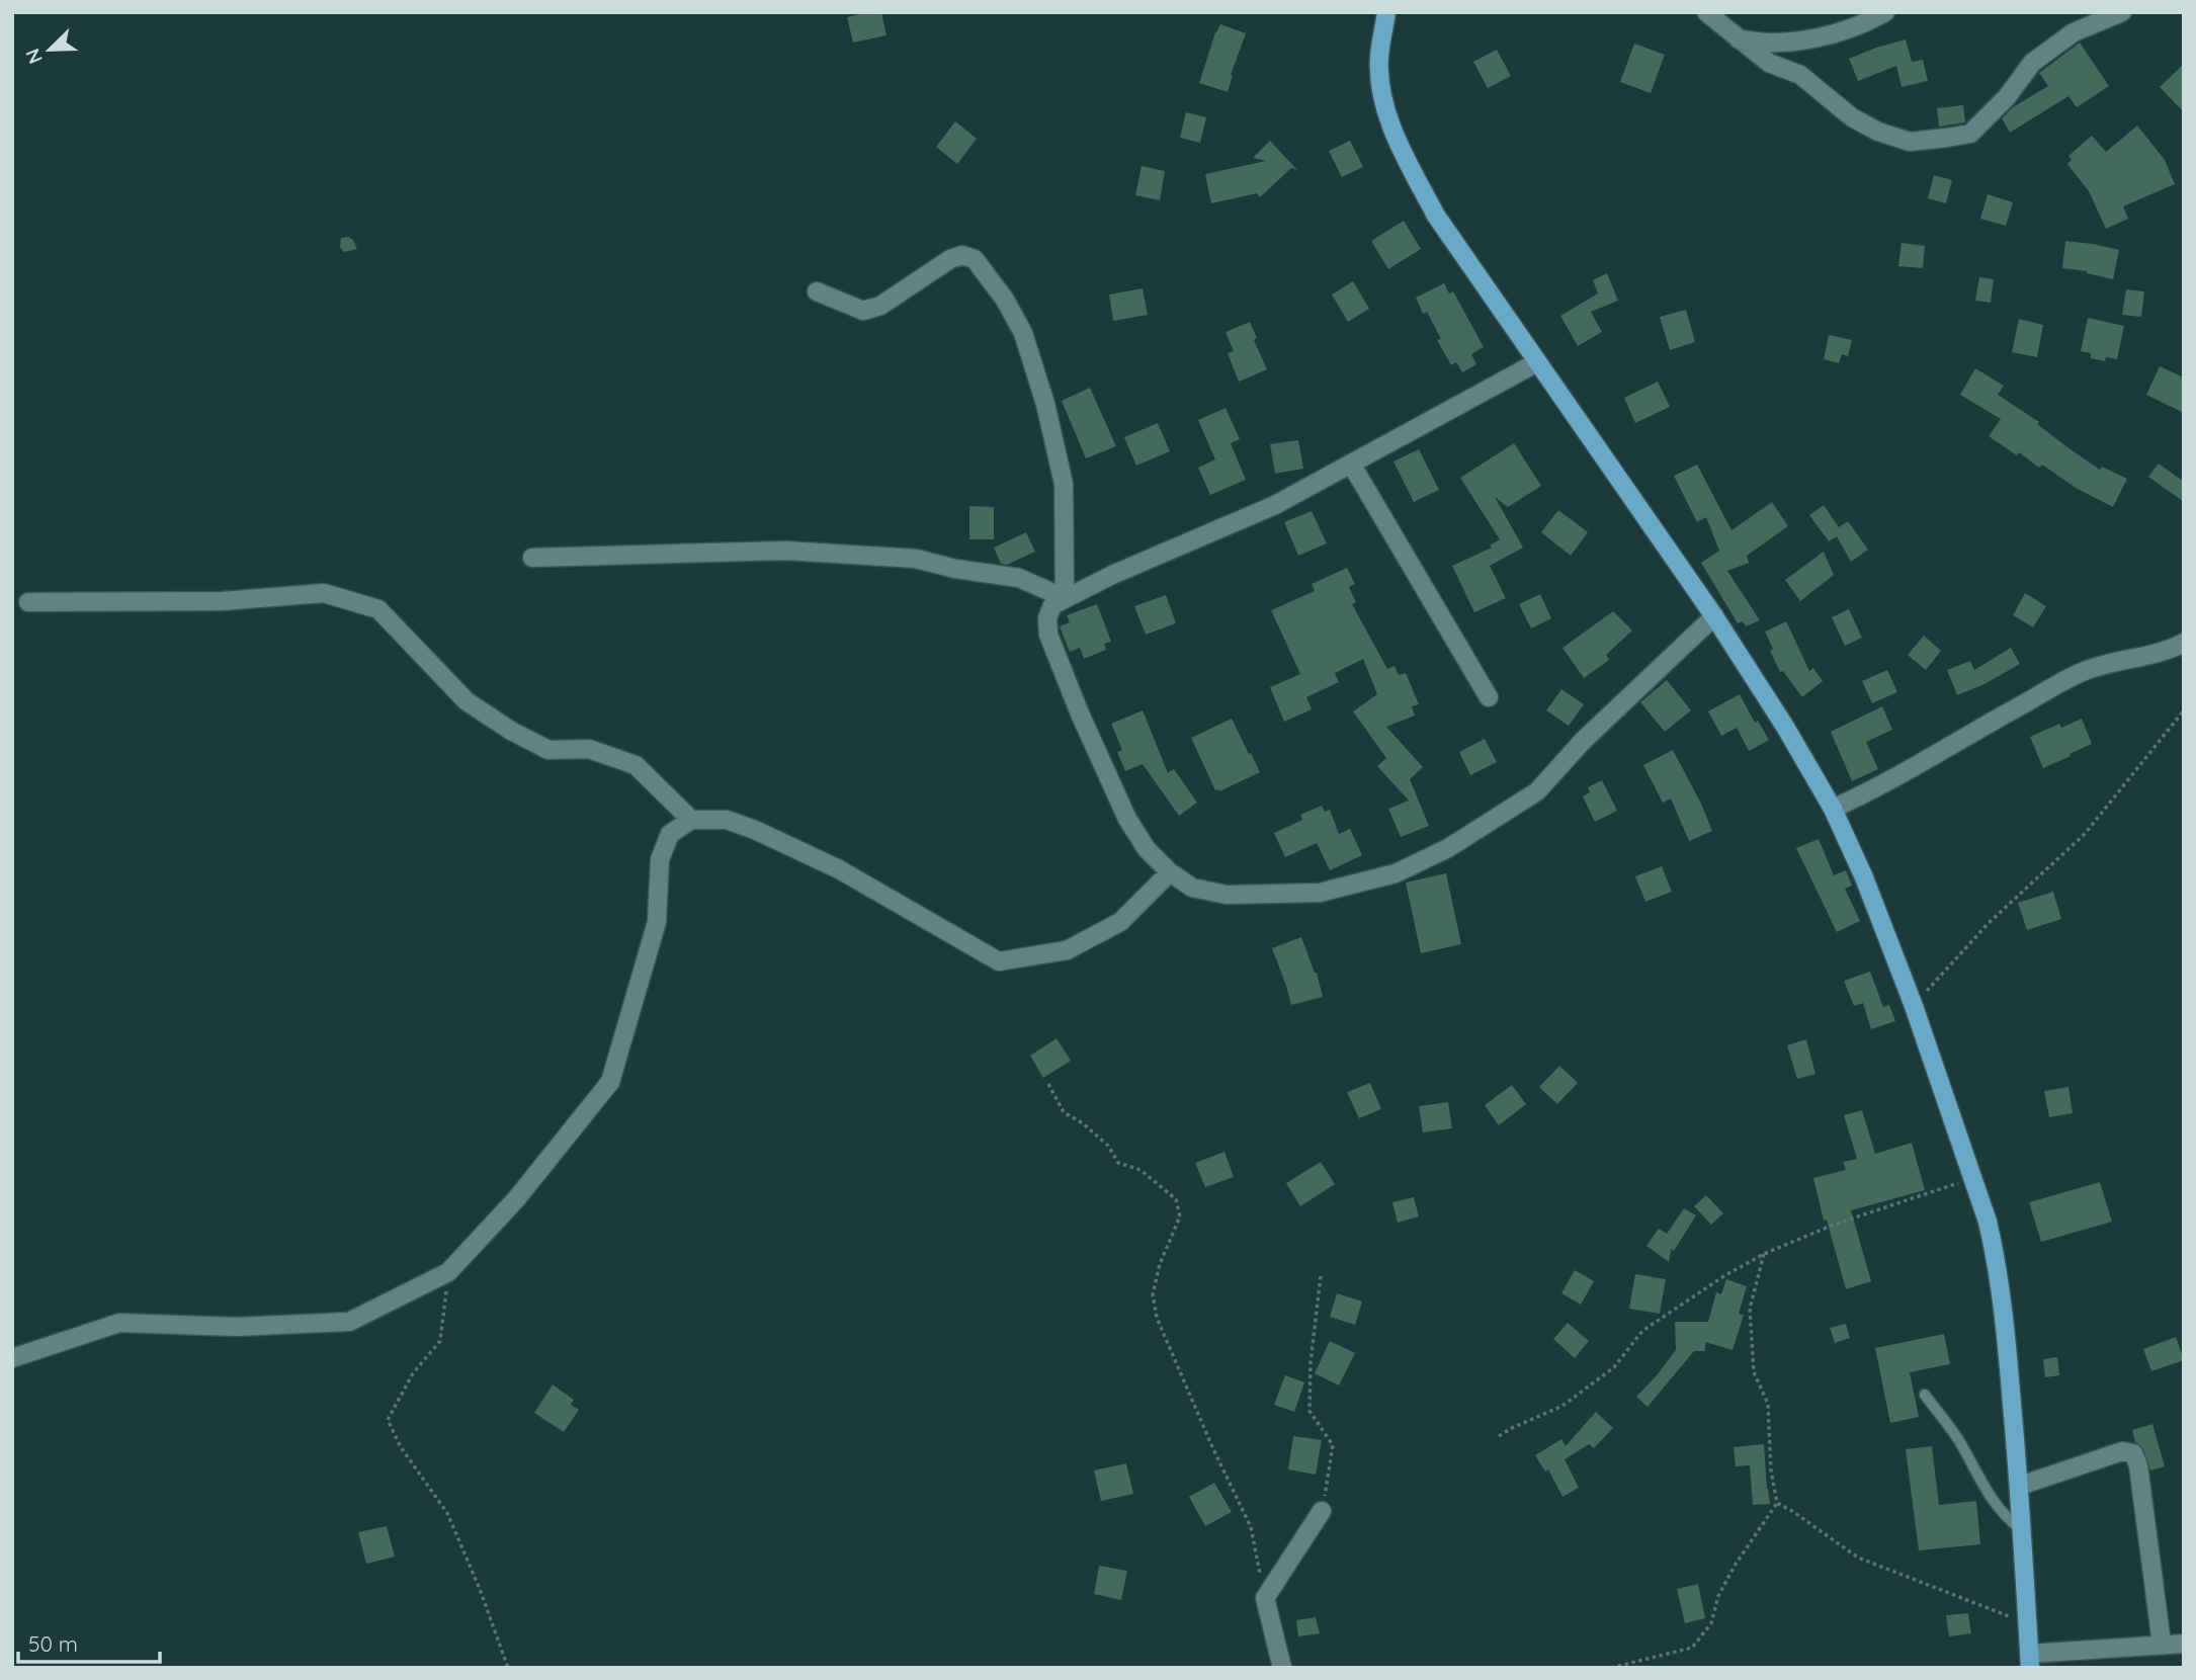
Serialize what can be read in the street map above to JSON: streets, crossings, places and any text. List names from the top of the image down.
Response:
{
  "scale_bar": "50 m",
  "north": "bottom left"
}
